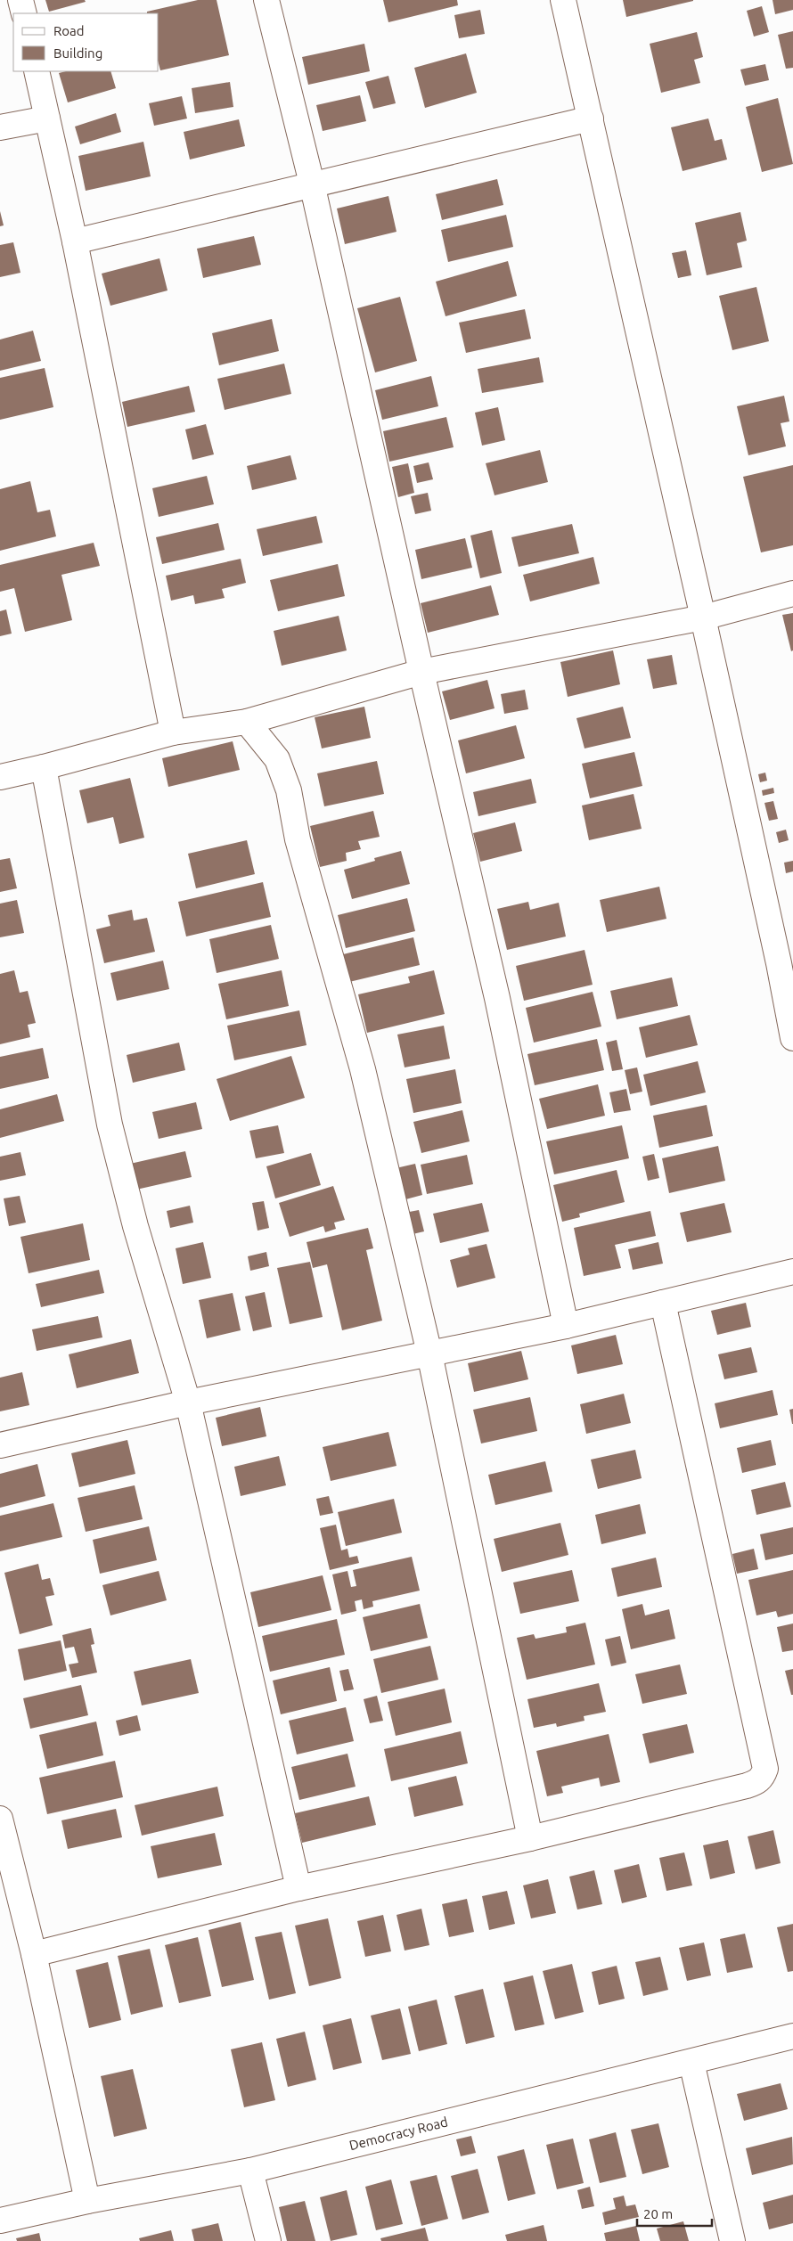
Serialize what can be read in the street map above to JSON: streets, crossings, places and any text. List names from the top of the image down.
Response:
{
  "streets": {
    "street": ["Democracy Road"]
  },
  "legend": ["Road", "Building"],
  "scale_bar": "20 m"
}
